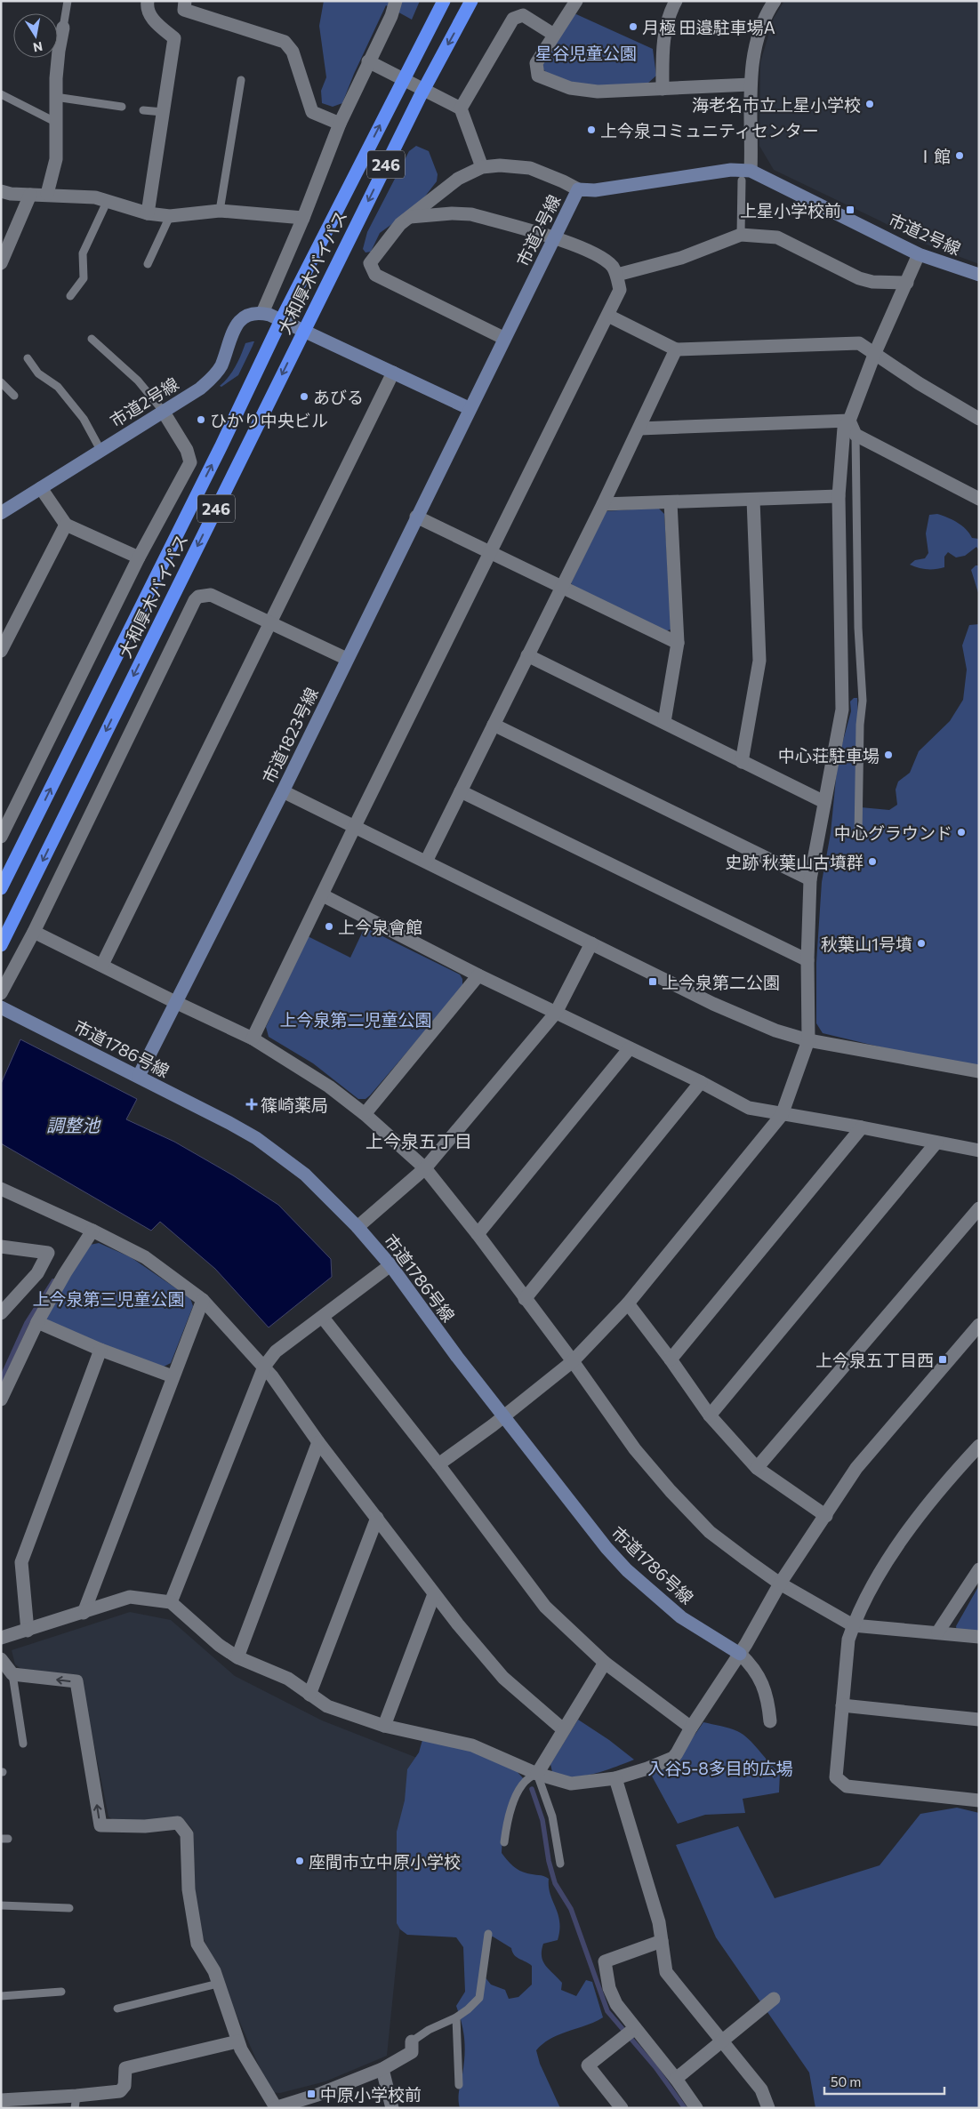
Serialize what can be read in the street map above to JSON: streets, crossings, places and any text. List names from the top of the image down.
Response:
{
  "streets": {
    "highway": ["246", "大和厚木バイパス"],
    "street": ["市道2号線", "市道1823号線", "市道1786号線"]
  },
  "crossings": [
    ["市道2号線", "市道1823号線"],
    ["市道1823号線", "市道1786号線"]
  ],
  "districts": ["上今泉五丁目"],
  "water": ["調整池"],
  "parks": [
    "星谷児童公園",
    "上今泉第二児童公園",
    "上今泉第三児童公園",
    "入谷5-8多目的広場"
  ],
  "places": {
    "other": [
      "月極 田邉駐車場A",
      "海老名市立上星小学校",
      "上今泉コミュニティセンター",
      "Ⅰ館",
      "あびる",
      "ひかり中央ビル",
      "中心荘駐車場",
      "中心グラウンド",
      "史跡 秋葉山古墳群",
      "上今泉會館",
      "秋葉山1号墳",
      "座間市立中原小学校"
    ],
    "transit": [
      "上星小学校前",
      "上今泉第二公園",
      "上今泉五丁目西",
      "中原小学校前"
    ],
    "health": ["篠崎薬局"]
  },
  "scale_bar": "50 m",
  "north": "bottom"
}
